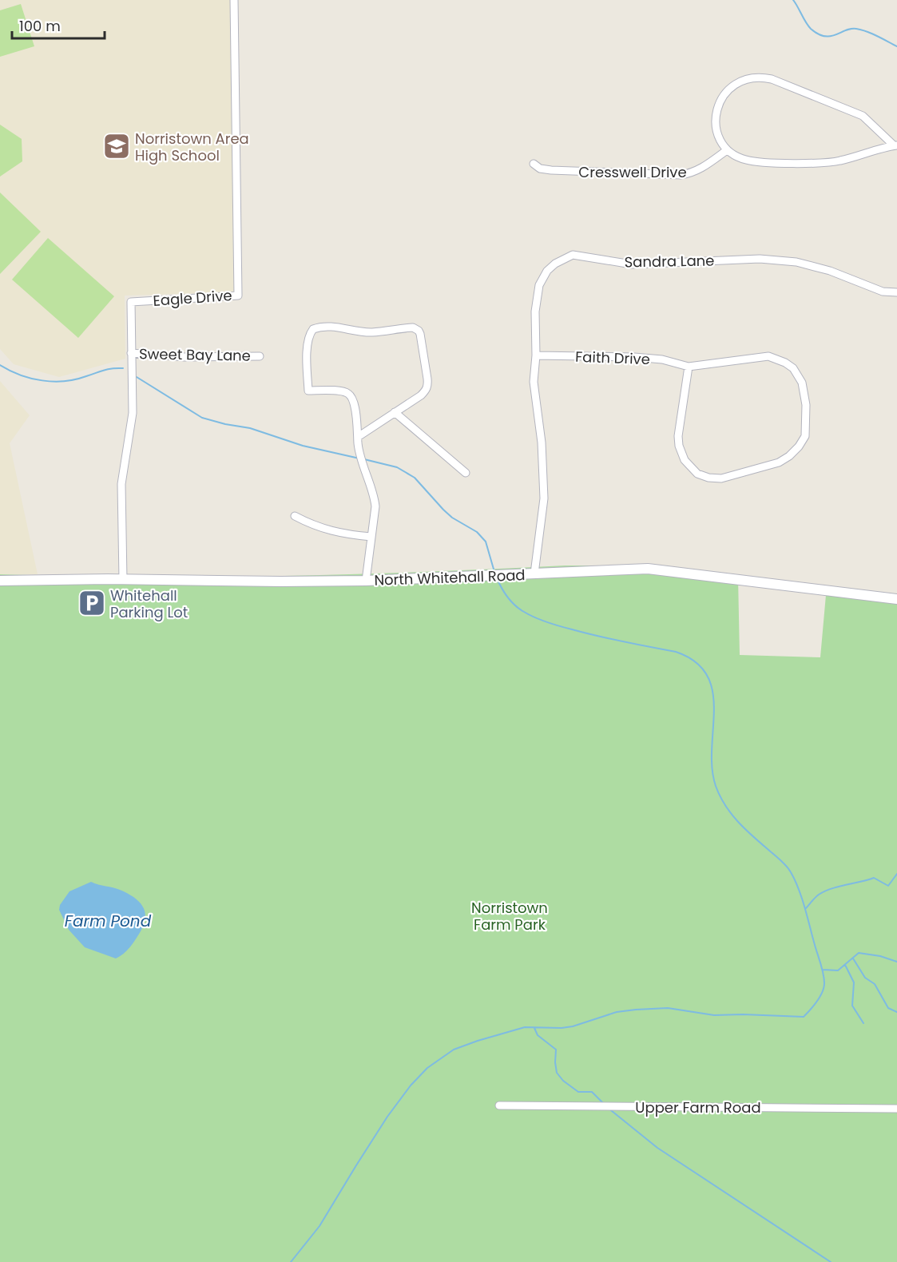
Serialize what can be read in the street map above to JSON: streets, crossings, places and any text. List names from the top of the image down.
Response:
{
  "streets": {
    "main road": ["North Whitehall Road"],
    "street": [
      "Cresswell Drive",
      "Sandra Lane",
      "Eagle Drive",
      "Sweet Bay Lane",
      "Faith Drive",
      "Upper Farm Road"
    ]
  },
  "crossings": [
    ["Sandra Lane", "Faith Drive"],
    ["Sandra Lane", "North Whitehall Road"],
    ["Eagle Drive", "Sweet Bay Lane"],
    ["Eagle Drive", "North Whitehall Road"]
  ],
  "water": ["Farm Pond"],
  "parks": ["Norristown Farm Park"],
  "places": {
    "school or university": ["Norristown Area High School"],
    "parking": ["Whitehall Parking Lot"]
  },
  "scale_bar": "100 m"
}
